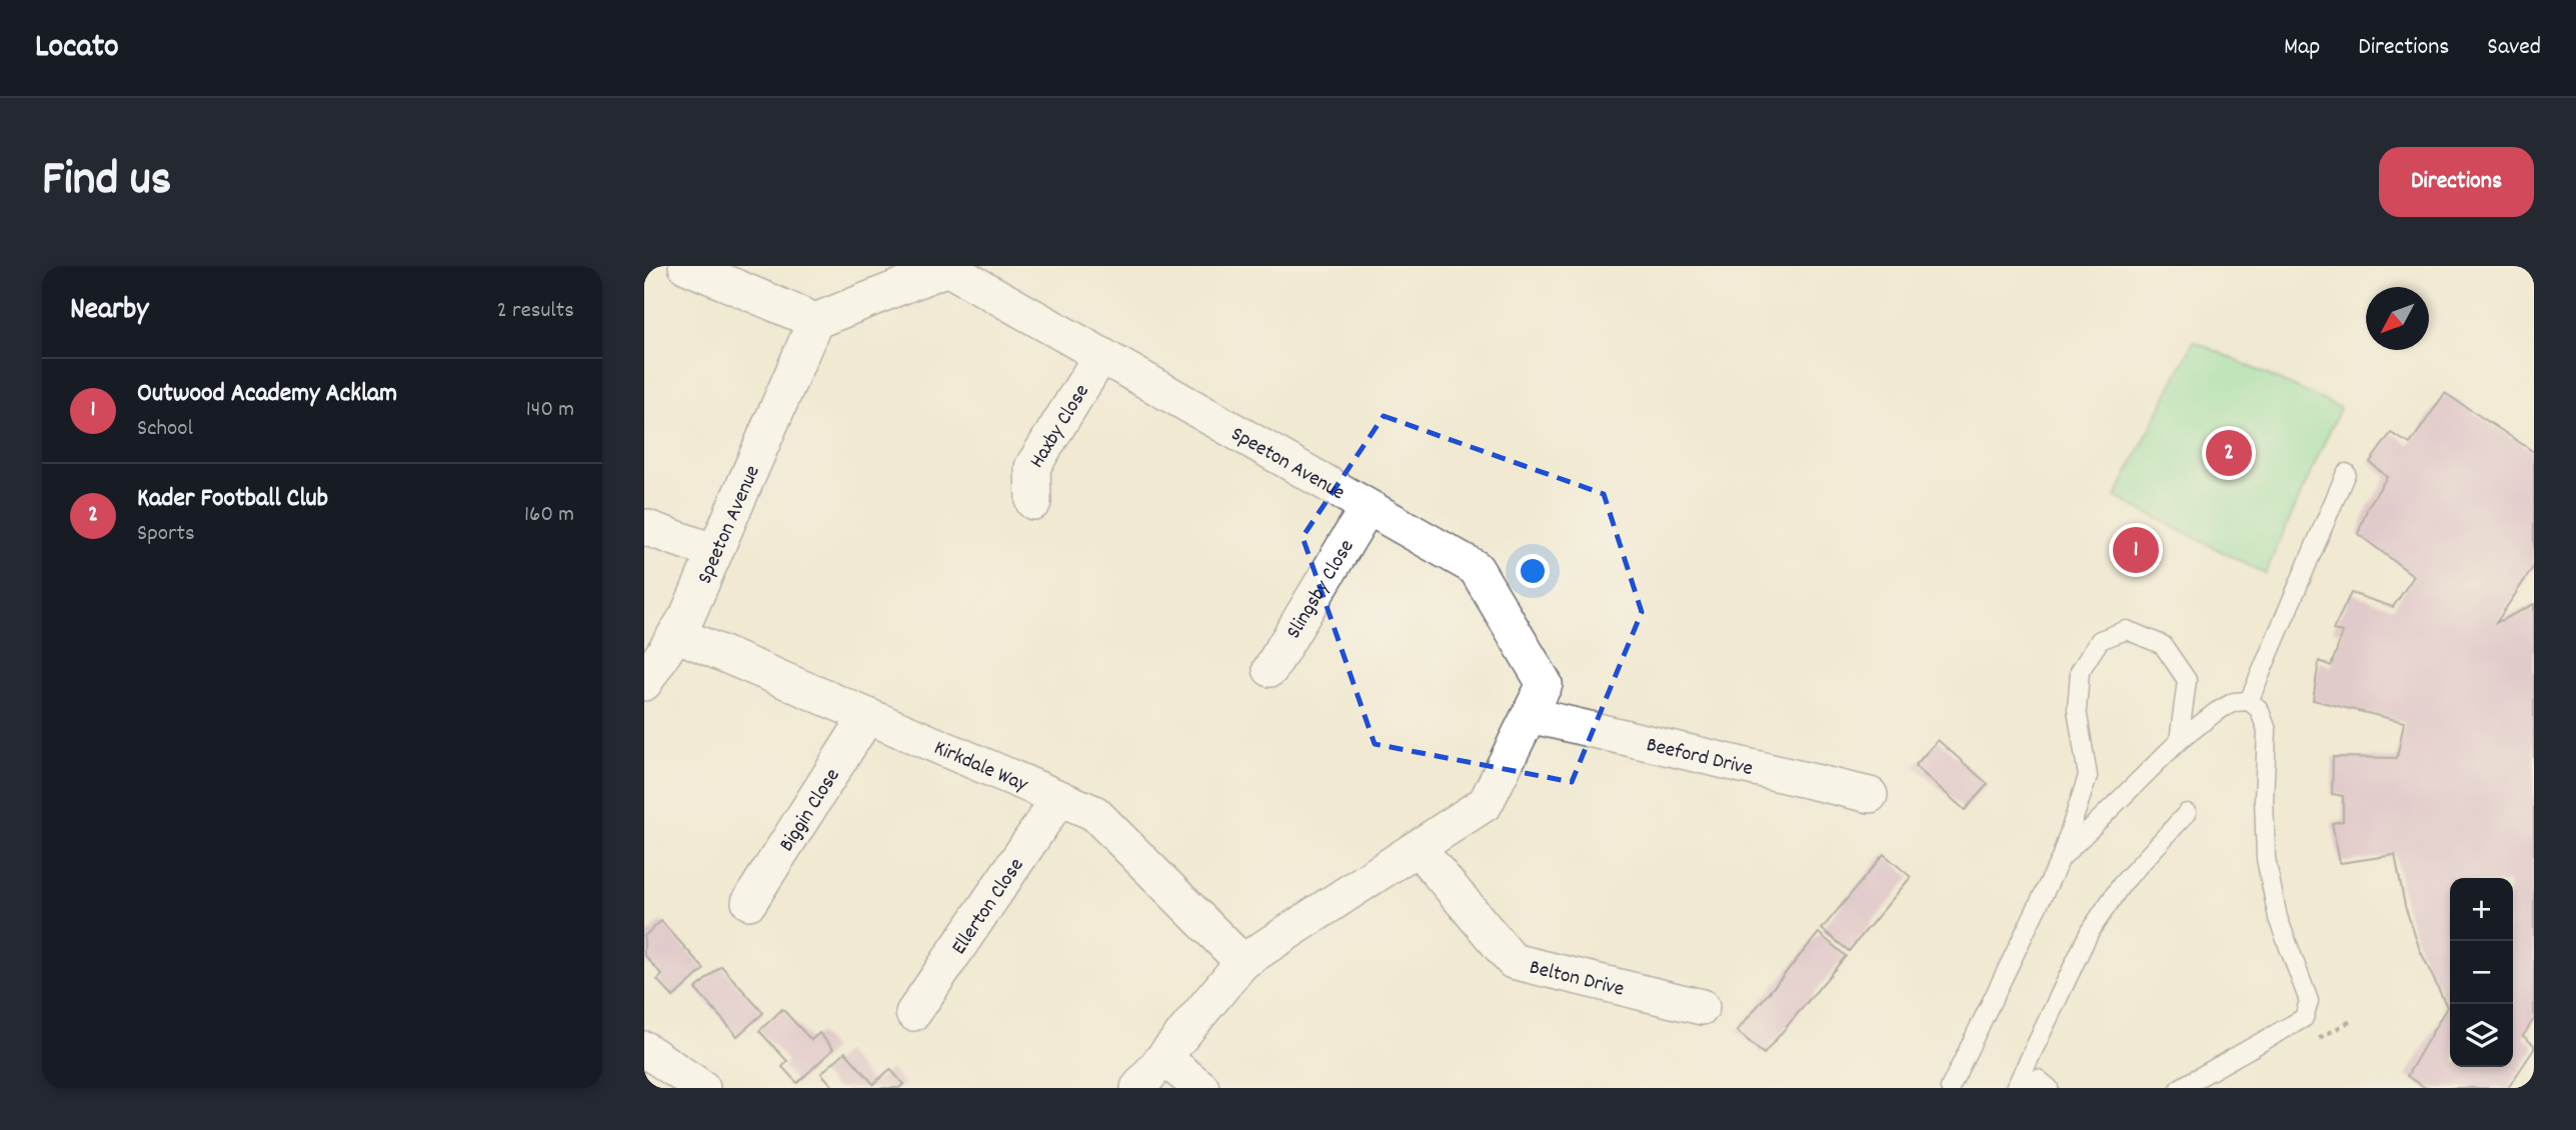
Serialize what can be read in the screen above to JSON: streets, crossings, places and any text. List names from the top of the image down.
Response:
{
  "streets": {
    "street": [
      "Haxby Close",
      "Speeton Avenue",
      "Slingsby Close",
      "Beeford Drive",
      "Kirkdale Way",
      "Biggin Close",
      "Ellerton Close",
      "Belton Drive"
    ]
  },
  "crossings": [
    ["Haxby Close", "Speeton Avenue"],
    ["Speeton Avenue", "Slingsby Close"],
    ["Speeton Avenue", "Beeford Drive"],
    ["Speeton Avenue", "Kirkdale Way"],
    ["Speeton Avenue", "Belton Drive"],
    ["Kirkdale Way", "Biggin Close"],
    ["Kirkdale Way", "Ellerton Close"]
  ],
  "north": "bottom left",
  "page": {
    "header": "Locato",
    "nav": ["Map", "Directions", "Saved"],
    "title": "Find us",
    "buttons": "Directions",
    "heading": ["Nearby", "2 results"],
    "list": [
      {
        "mark": "1",
        "name": "Outwood Academy Acklam",
        "note": "School",
        "value": "140 m"
      },
      {
        "mark": "2",
        "name": "Kader Football Club",
        "note": "Sports",
        "value": "160 m"
      }
    ],
    "pins": ["2", "1"],
    "map_buttons": ["+", "−"]
  }
}
